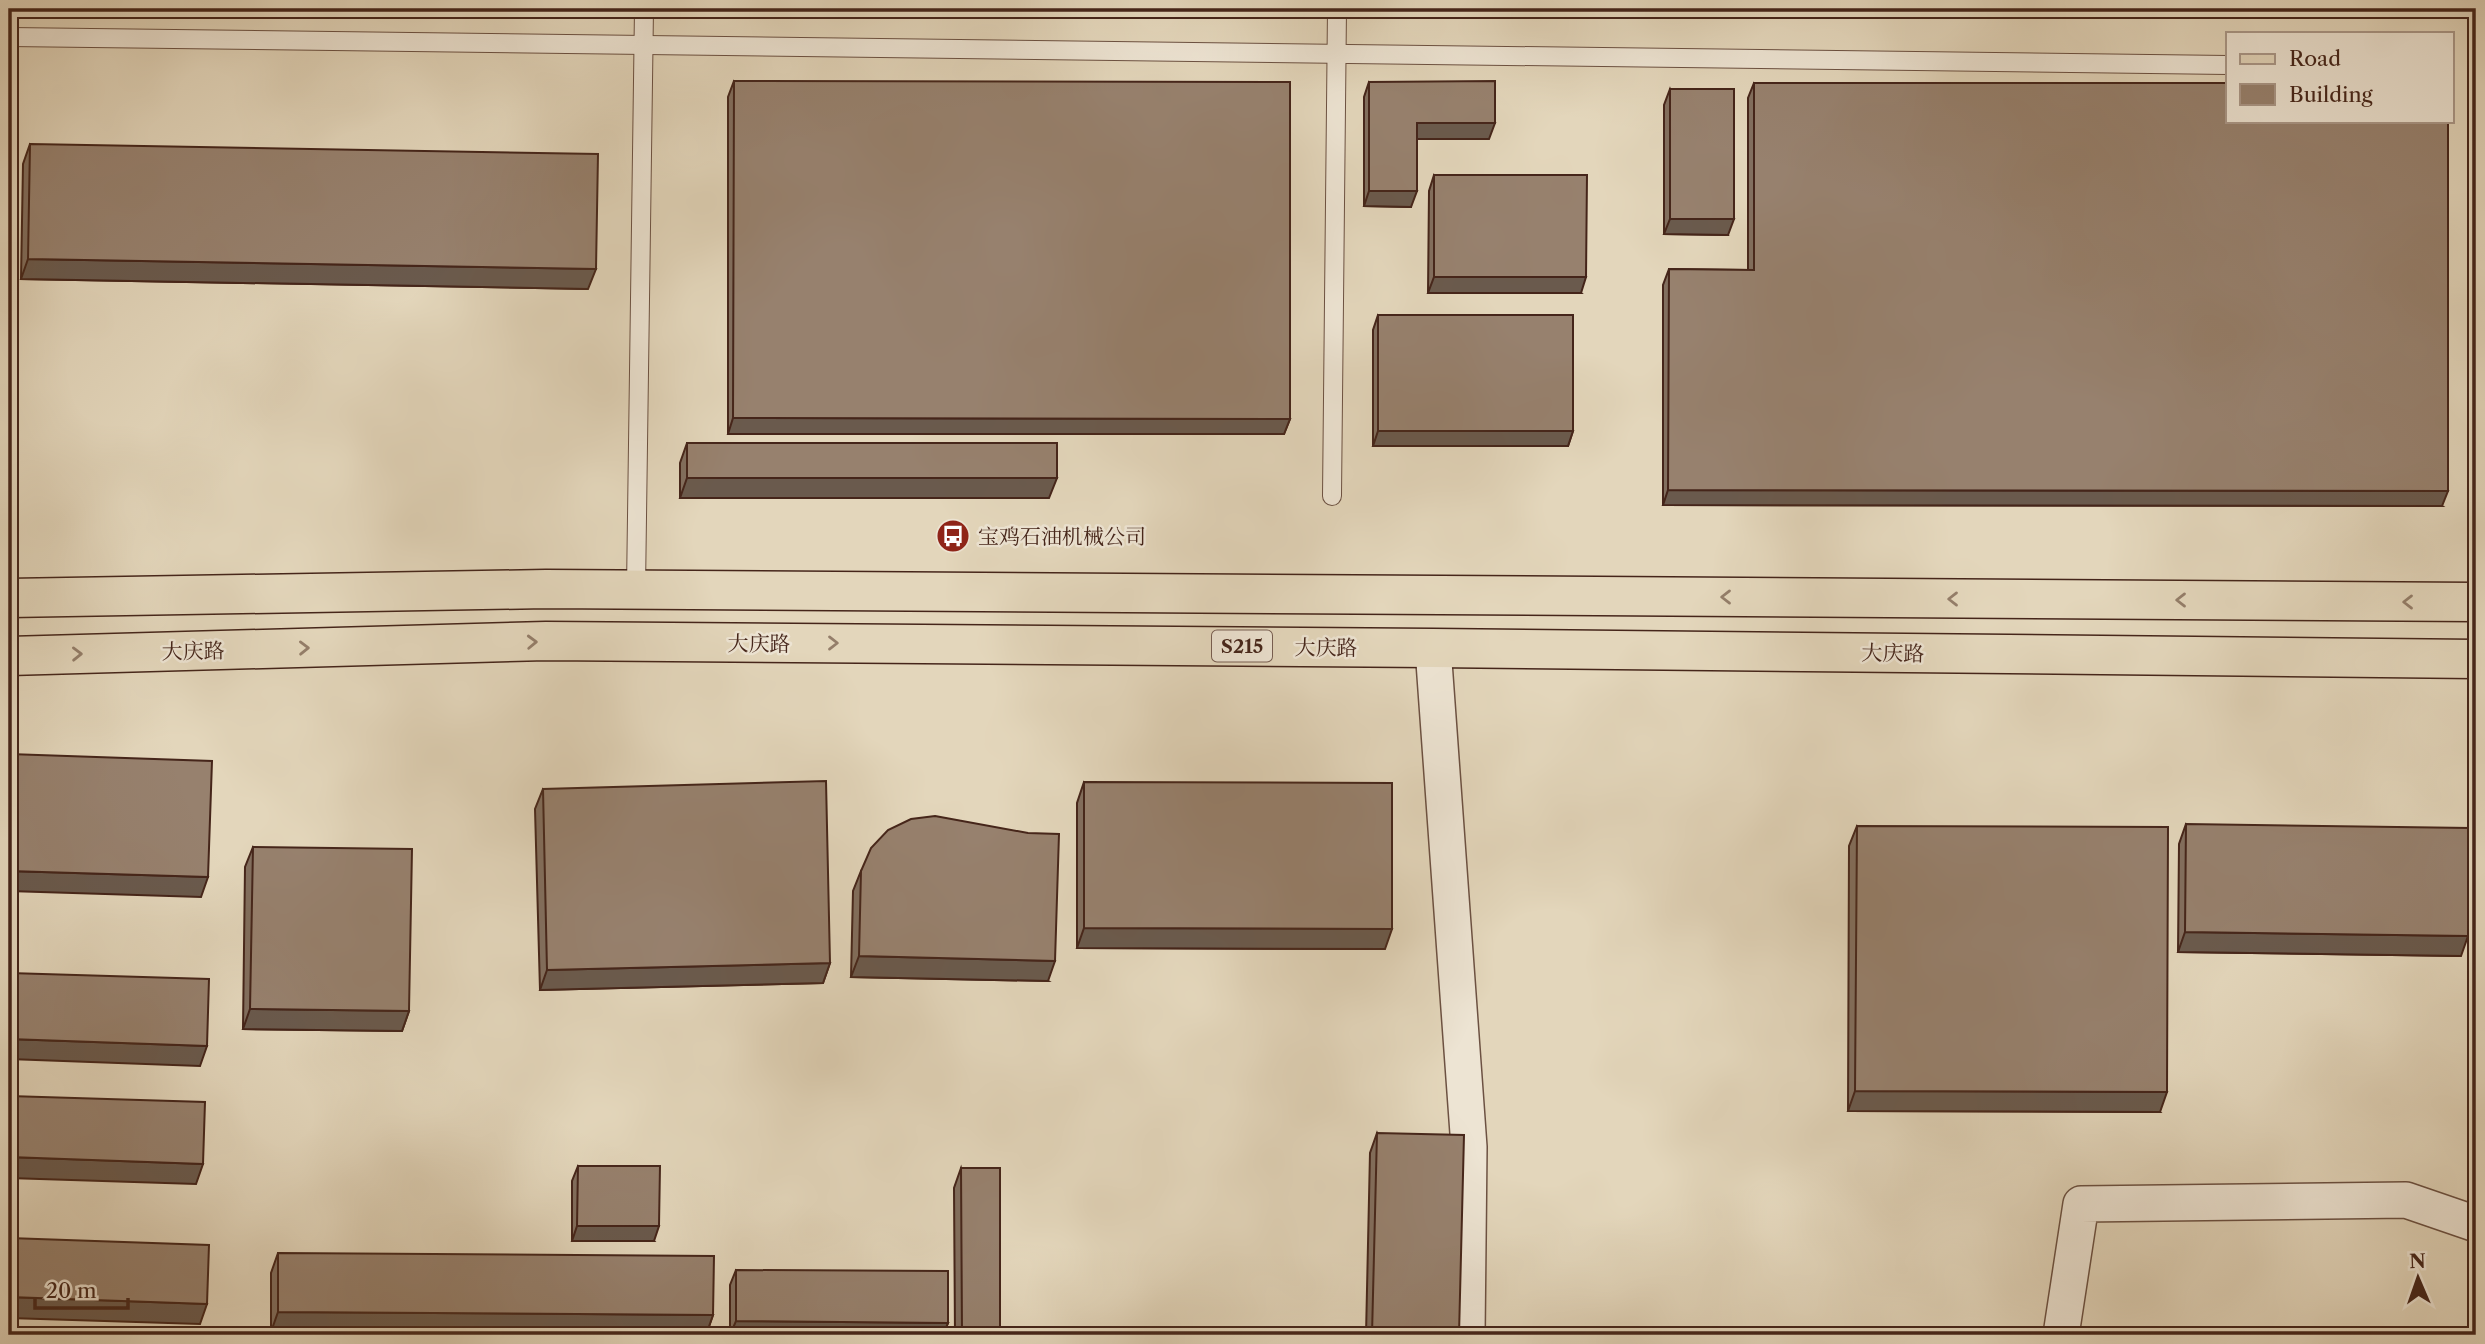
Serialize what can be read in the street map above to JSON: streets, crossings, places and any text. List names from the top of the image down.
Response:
{
  "streets": {
    "main road": ["大庆路", "S215"]
  },
  "places": {
    "bus stop": ["宝鸡石油机械公司"]
  },
  "legend": ["Road", "Building"],
  "scale_bar": "20 m",
  "north": "top"
}
